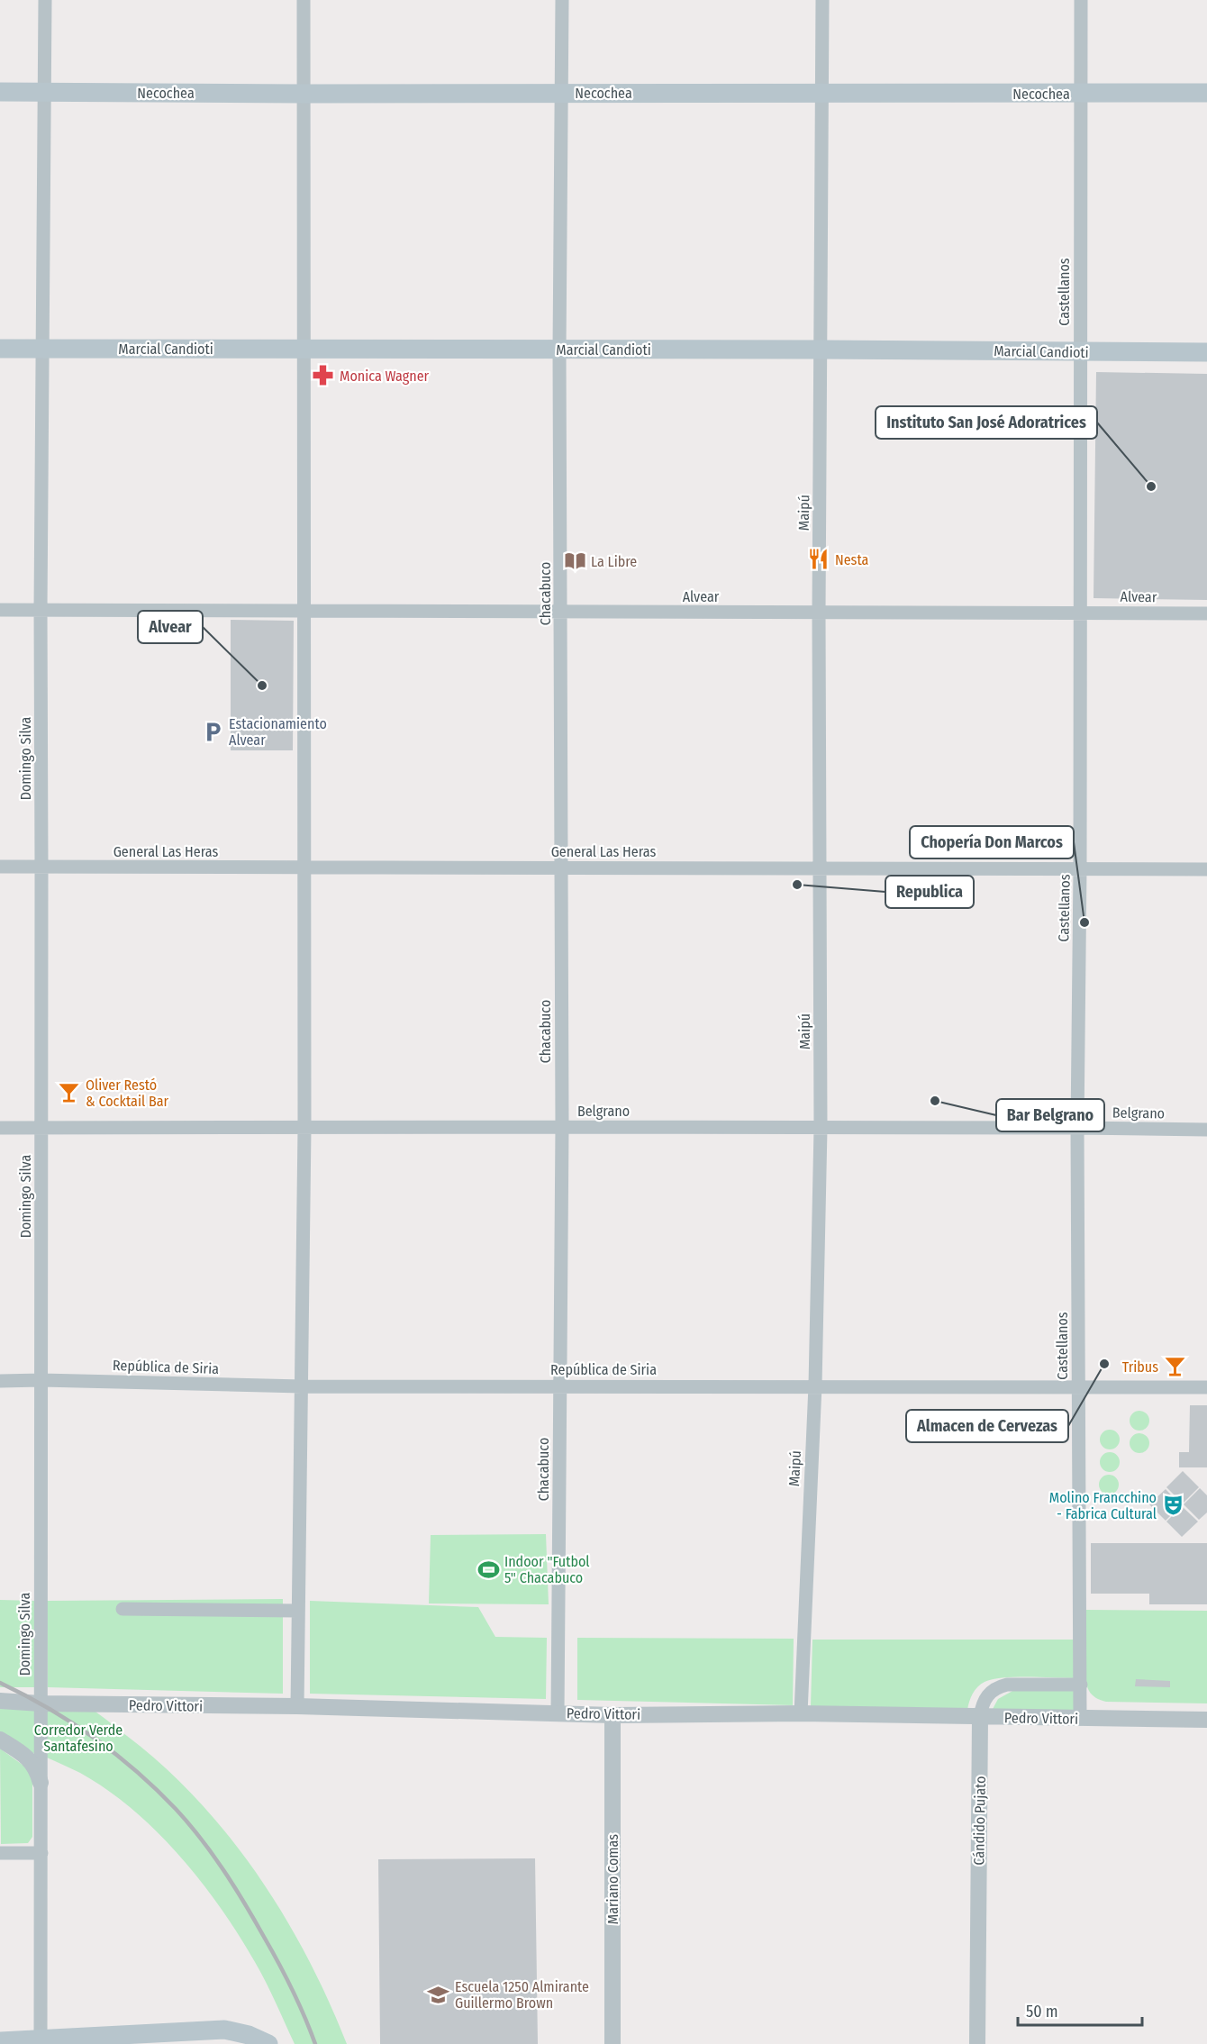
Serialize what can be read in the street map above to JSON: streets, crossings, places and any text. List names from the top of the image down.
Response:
{
  "streets": {
    "main road": ["Necochea", "Marcial Candioti"],
    "street": [
      "Castellanos",
      "Maipú",
      "Chacabuco",
      "Alvear",
      "Domingo Silva",
      "General Las Heras",
      "Belgrano",
      "República de Siria",
      "Pedro Vittori",
      "Cándido Pujato",
      "Mariano Comas"
    ]
  },
  "crossings": [
    ["Necochea", "Castellanos"],
    ["Necochea", "Maipú"],
    ["Necochea", "Chacabuco"],
    ["Necochea", "Domingo Silva"],
    ["Castellanos", "Marcial Candioti"],
    ["Castellanos", "Alvear"],
    ["Castellanos", "General Las Heras"],
    ["Castellanos", "Belgrano"],
    ["Castellanos", "República de Siria"],
    ["Castellanos", "Pedro Vittori"],
    ["Castellanos", "Cándido Pujato"],
    ["Marcial Candioti", "Maipú"],
    ["Marcial Candioti", "Chacabuco"],
    ["Marcial Candioti", "Domingo Silva"],
    ["Maipú", "Alvear"],
    ["Maipú", "General Las Heras"],
    ["Maipú", "Belgrano"],
    ["Maipú", "República de Siria"],
    ["Maipú", "Pedro Vittori"],
    ["Chacabuco", "Alvear"],
    ["Chacabuco", "General Las Heras"],
    ["Chacabuco", "Belgrano"],
    ["Chacabuco", "República de Siria"],
    ["Chacabuco", "Pedro Vittori"],
    ["Alvear", "Domingo Silva"],
    ["Domingo Silva", "General Las Heras"],
    ["Domingo Silva", "Belgrano"],
    ["Domingo Silva", "República de Siria"],
    ["Domingo Silva", "Pedro Vittori"],
    ["Pedro Vittori", "Cándido Pujato"],
    ["Pedro Vittori", "Mariano Comas"]
  ],
  "parks": ["Corredor Verde Santafesino"],
  "places": {
    "pharmacy": ["Monica Wagner"],
    "other": [
      "Instituto San José Adoratrices",
      "Alvear",
      "Republica",
      "Chopería Don Marcos",
      "Bar Belgrano",
      "Almacen de Cervezas"
    ],
    "restaurant": ["Nesta"],
    "library": ["La Libre"],
    "parking": ["Estacionamiento Alvear"],
    "bar": ["Oliver Restó & Cocktail Bar", "Tribus"],
    "theatre": ["Molino Francchino - Fabrica Cultural"],
    "sports": ["Indoor \"Futbol 5\" Chacabuco"],
    "school or university": ["Escuela 1250 Almirante Guillermo Brown"]
  },
  "scale_bar": "50 m"
}
